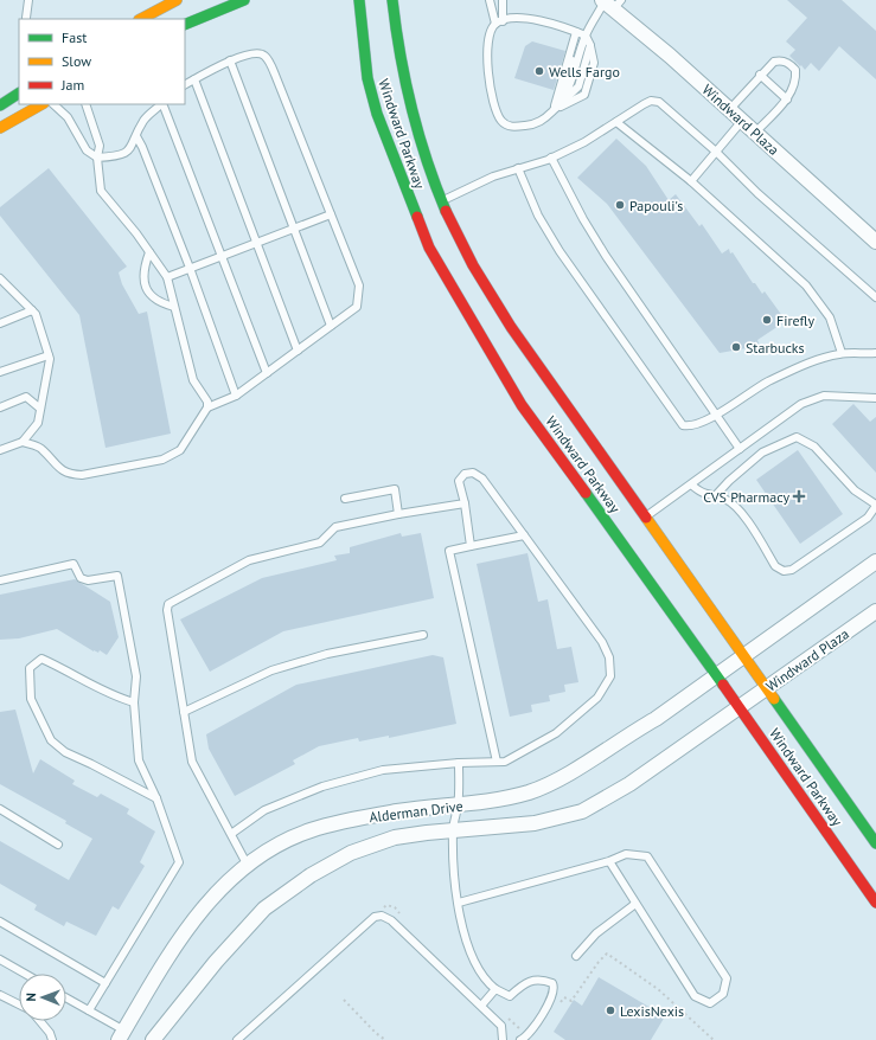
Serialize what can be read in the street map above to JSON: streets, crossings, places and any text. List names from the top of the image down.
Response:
{
  "streets": {
    "main road": ["Windward Parkway"],
    "street": ["Windward Plaza", "Alderman Drive"]
  },
  "crossings": [
    ["Windward Plaza", "Windward Parkway"],
    ["Windward Plaza", "Alderman Drive"],
    ["Windward Parkway", "Alderman Drive"]
  ],
  "places": {
    "other": [
      "Wells Fargo",
      "Papouli's",
      "Firefly",
      "Starbucks",
      "LexisNexis"
    ],
    "health": ["CVS Pharmacy"]
  },
  "legend": ["Fast", "Slow", "Jam"],
  "north": "left"
}
